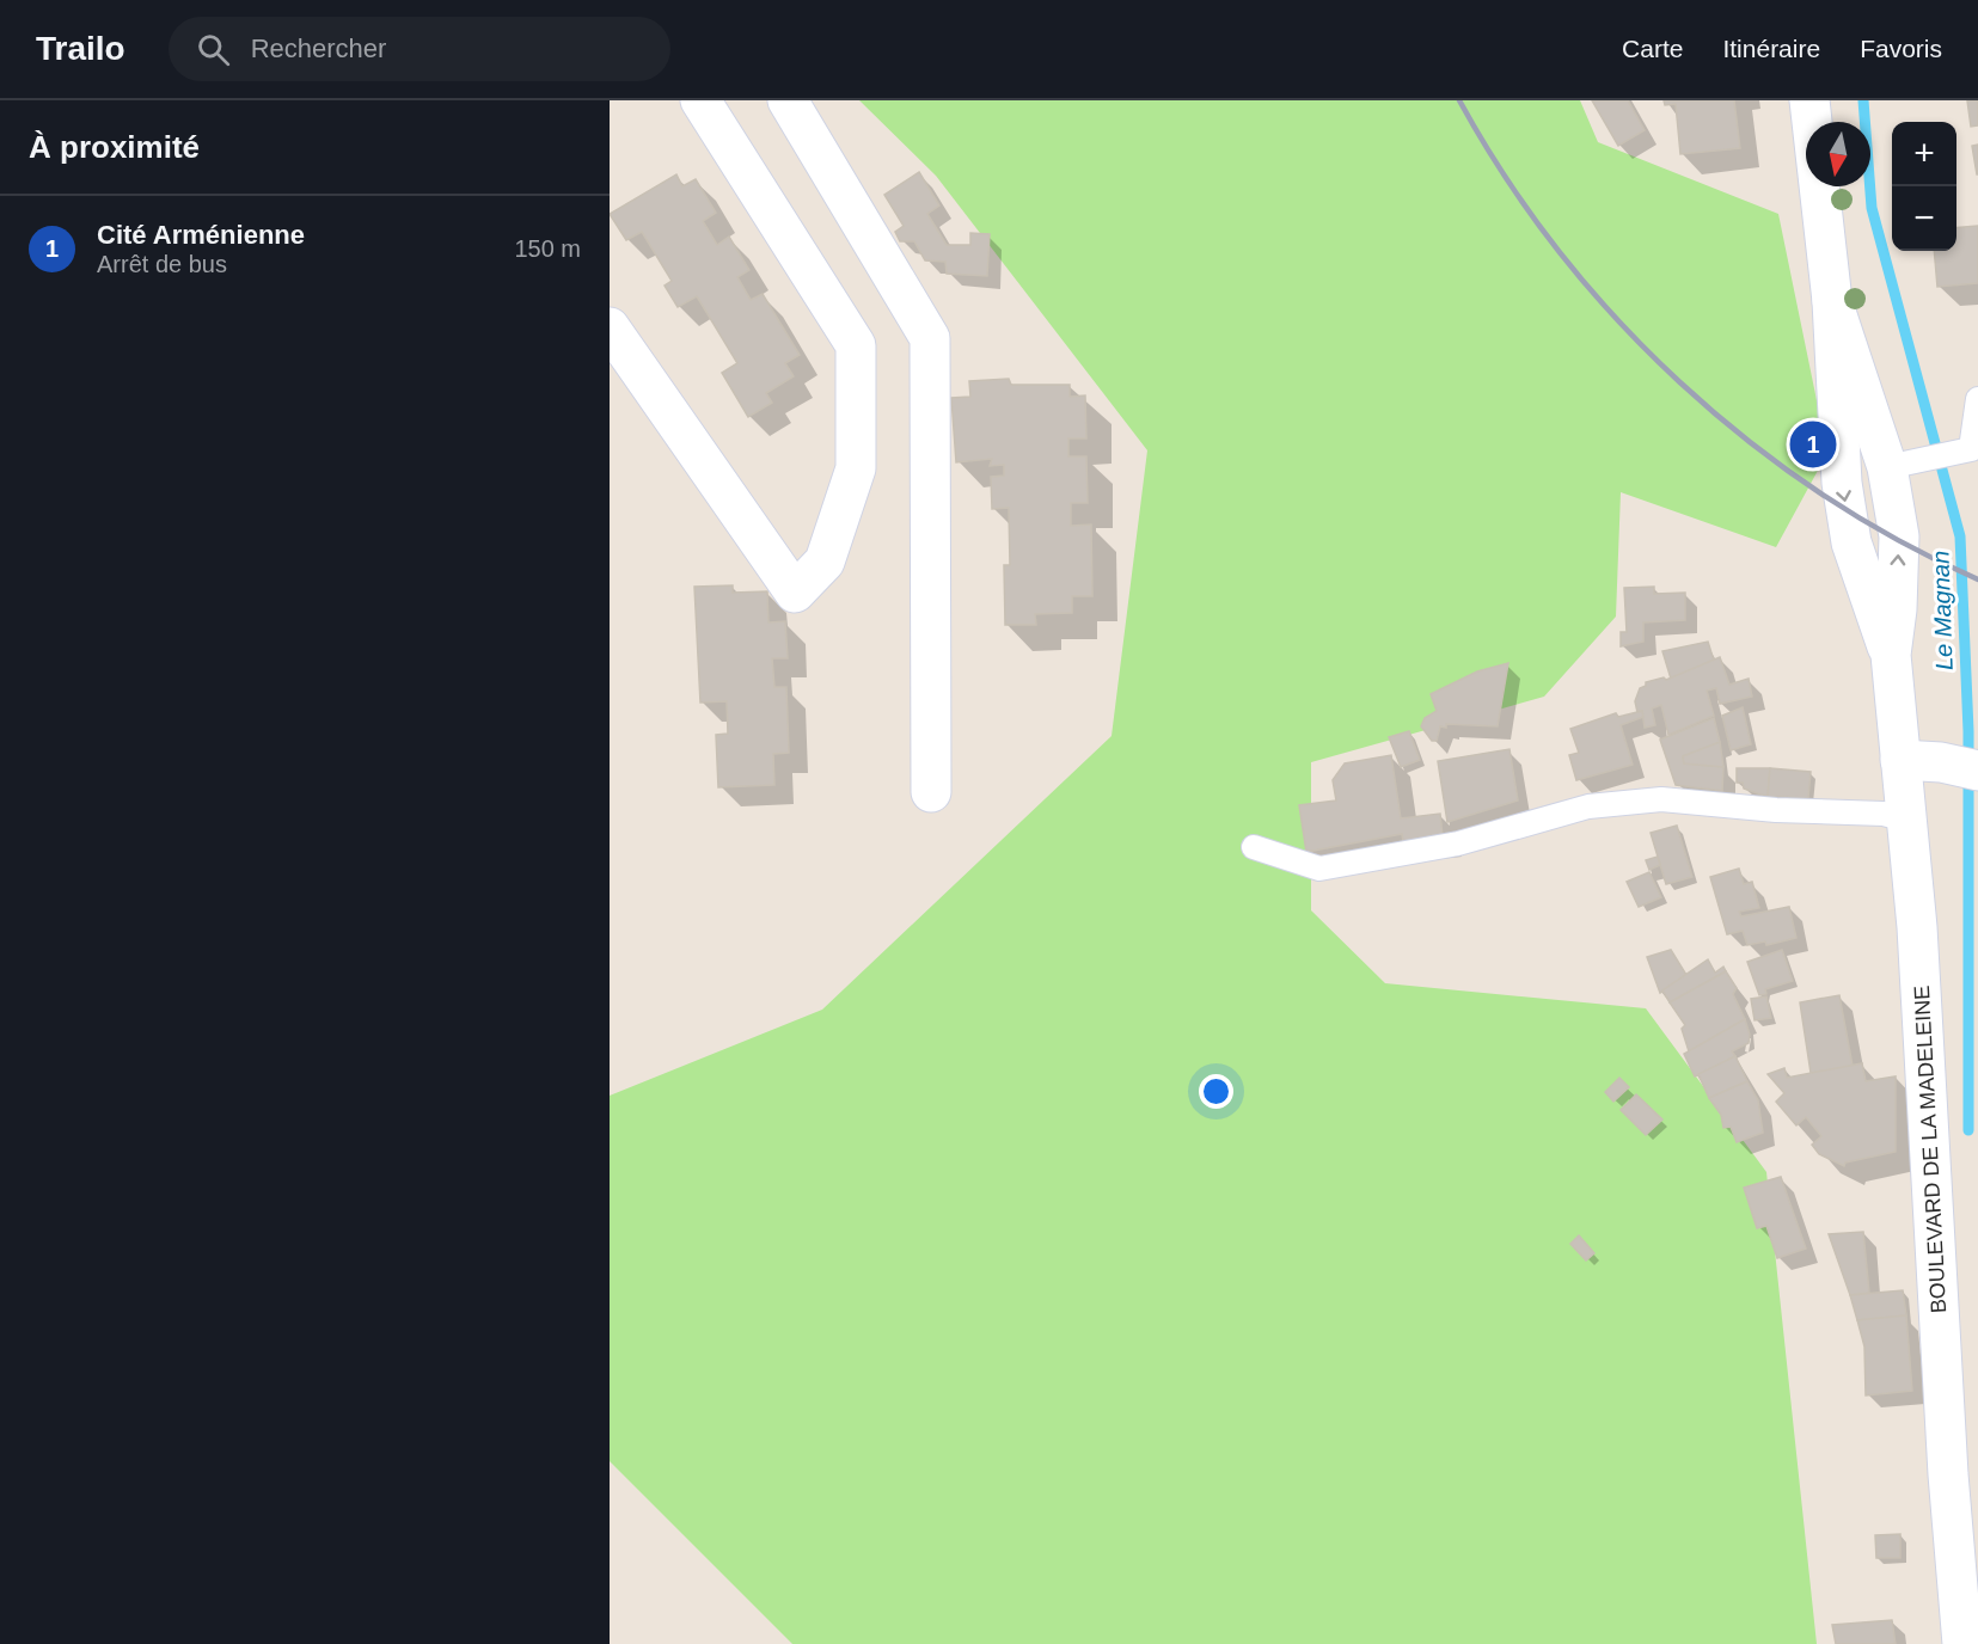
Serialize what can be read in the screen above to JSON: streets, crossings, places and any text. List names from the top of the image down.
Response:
{
  "streets": {
    "street": ["BOULEVARD DE LA MADELEINE"]
  },
  "water": ["Le Magnan"],
  "north": "bottom",
  "page": {
    "header": "Trailo",
    "search": "Rechercher",
    "nav": ["Carte", "Itinéraire", "Favoris"],
    "heading": "À proximité",
    "map_buttons": ["+", "−"],
    "list": [
      {
        "mark": "1",
        "name": "Cité Arménienne",
        "note": "Arrêt de bus",
        "value": "150 m"
      }
    ],
    "pins": "1"
  }
}
